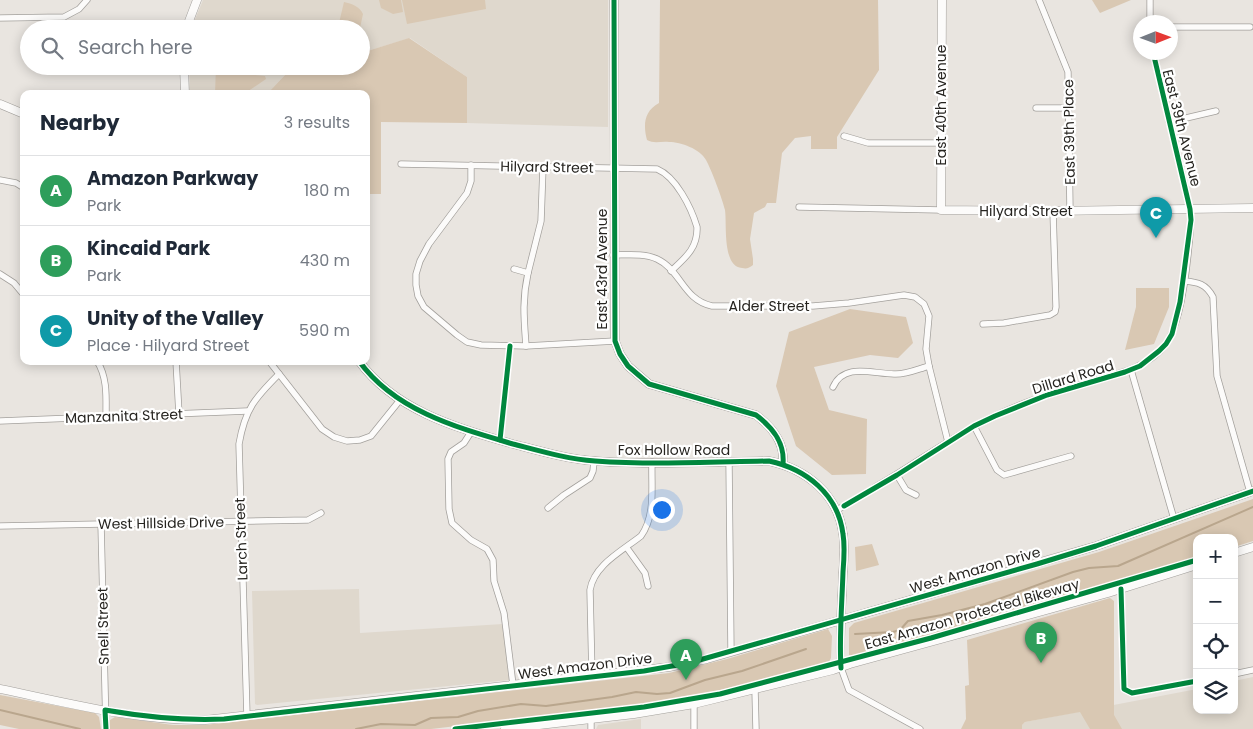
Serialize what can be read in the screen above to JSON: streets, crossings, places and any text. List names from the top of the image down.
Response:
{
  "streets": {
    "street": [
      "East 40th Avenue",
      "East 39th Avenue",
      "East 39th Place",
      "Hilyard Street",
      "East 43rd Avenue",
      "Alder Street",
      "Dillard Road",
      "Manzanita Street",
      "Fox Hollow Road",
      "West Hillside Drive",
      "Larch Street",
      "West Amazon Drive",
      "Snell Street"
    ],
    "cycle path": ["East Amazon Protected Bikeway"]
  },
  "crossings": [
    ["East 40th Avenue", "Hilyard Street"],
    ["East 39th Avenue", "Hilyard Street"],
    ["East 39th Avenue", "Dillard Road"],
    ["East 39th Place", "Hilyard Street"],
    ["Hilyard Street", "East 43rd Avenue"],
    ["Hilyard Street", "Alder Street"],
    ["Hilyard Street", "Dillard Road"],
    ["East 43rd Avenue", "Alder Street"],
    ["East 43rd Avenue", "Fox Hollow Road"],
    ["Manzanita Street", "Larch Street"],
    ["Fox Hollow Road", "West Amazon Drive"],
    ["West Hillside Drive", "Larch Street"],
    ["West Hillside Drive", "Snell Street"],
    ["Larch Street", "West Amazon Drive"],
    ["West Amazon Drive", "Snell Street"]
  ],
  "north": "right",
  "page": {
    "search": "Search here",
    "heading": ["Nearby", "3 results"],
    "list": [
      {
        "mark": "A",
        "name": "Amazon Parkway",
        "note": "Park",
        "value": "180 m"
      },
      {
        "mark": "B",
        "name": "Kincaid Park",
        "note": "Park",
        "value": "430 m"
      },
      {
        "mark": "C",
        "name": "Unity of the Valley",
        "note": "Place · Hilyard Street",
        "value": "590 m"
      }
    ],
    "pins": ["C", "B", "A"],
    "map_buttons": ["+", "−"]
  }
}
